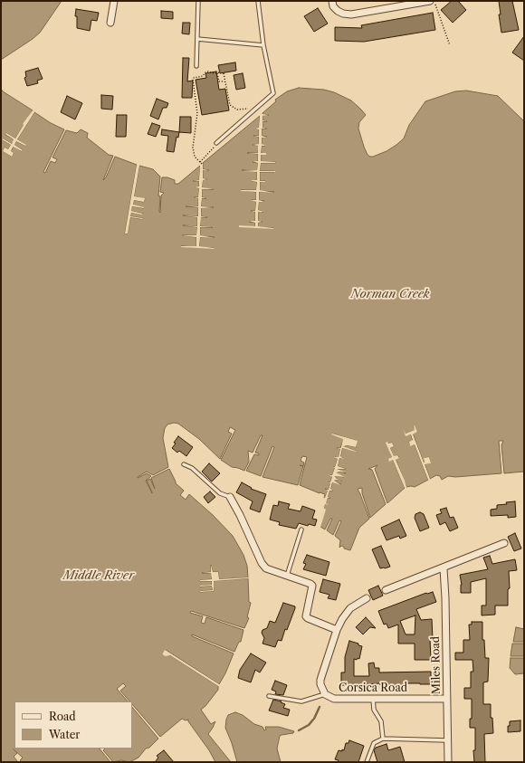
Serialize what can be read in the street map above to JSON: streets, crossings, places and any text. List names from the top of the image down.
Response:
{
  "streets": {
    "street": ["Miles Road", "Corsica Road"]
  },
  "crossings": [
    ["Miles Road", "Corsica Road"]
  ],
  "water": ["Norman Creek", "Middle River"],
  "legend": ["Road", "Water"]
}
